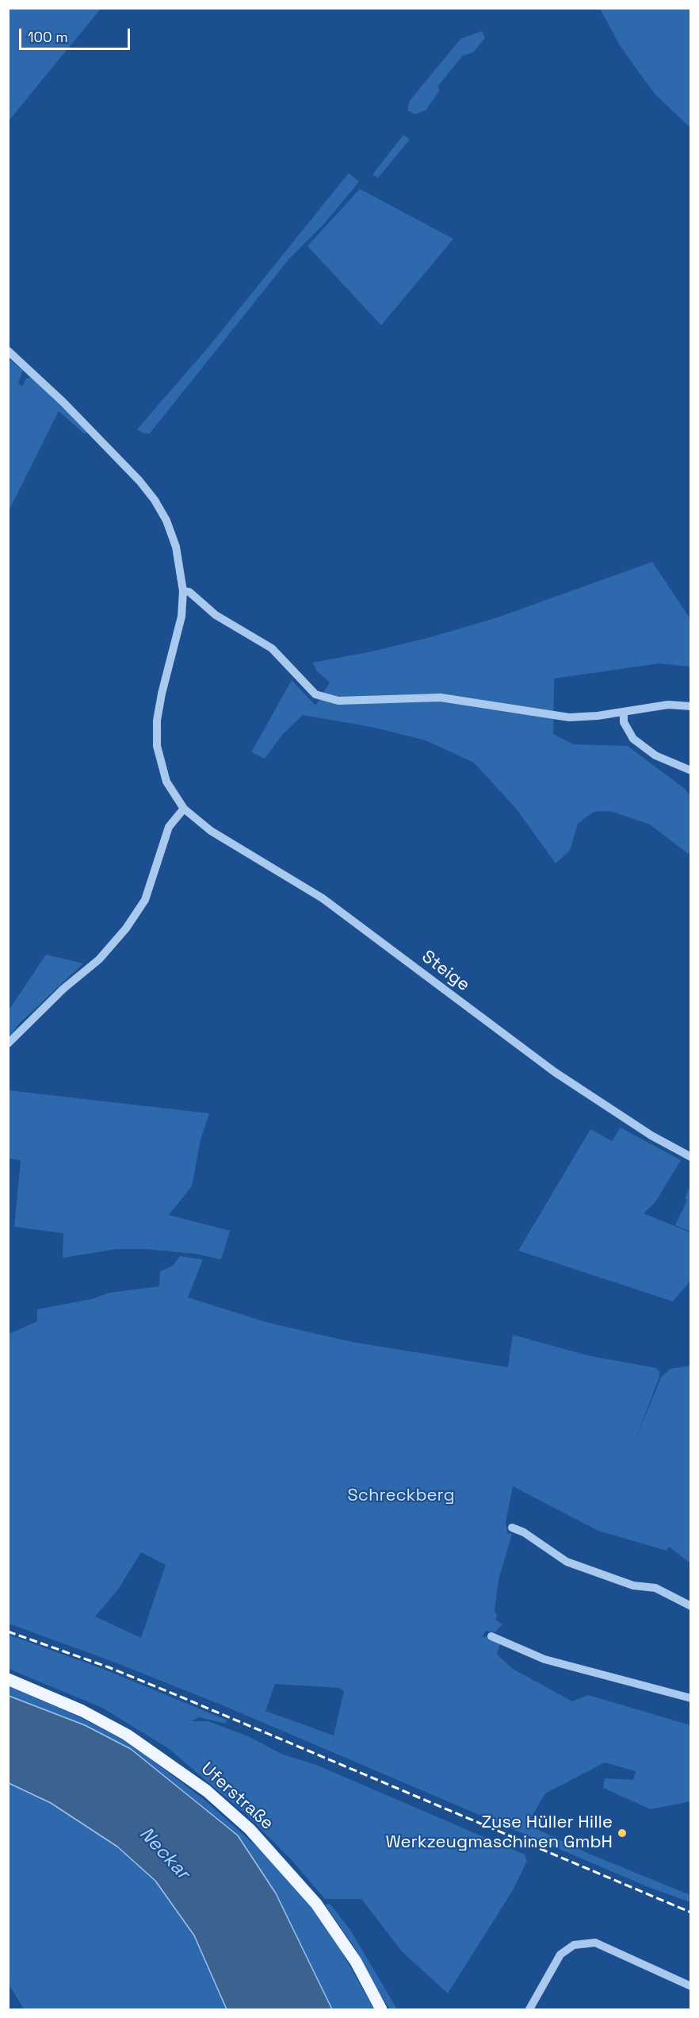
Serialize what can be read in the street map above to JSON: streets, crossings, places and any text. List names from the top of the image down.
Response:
{
  "streets": {
    "main road": ["Uferstraße"],
    "street": ["Steige"]
  },
  "water": ["Neckar"],
  "parks": ["Schreckberg"],
  "places": ["Zuse Hüller Hille Werkzeugmaschinen GmbH"],
  "scale_bar": "100 m"
}
